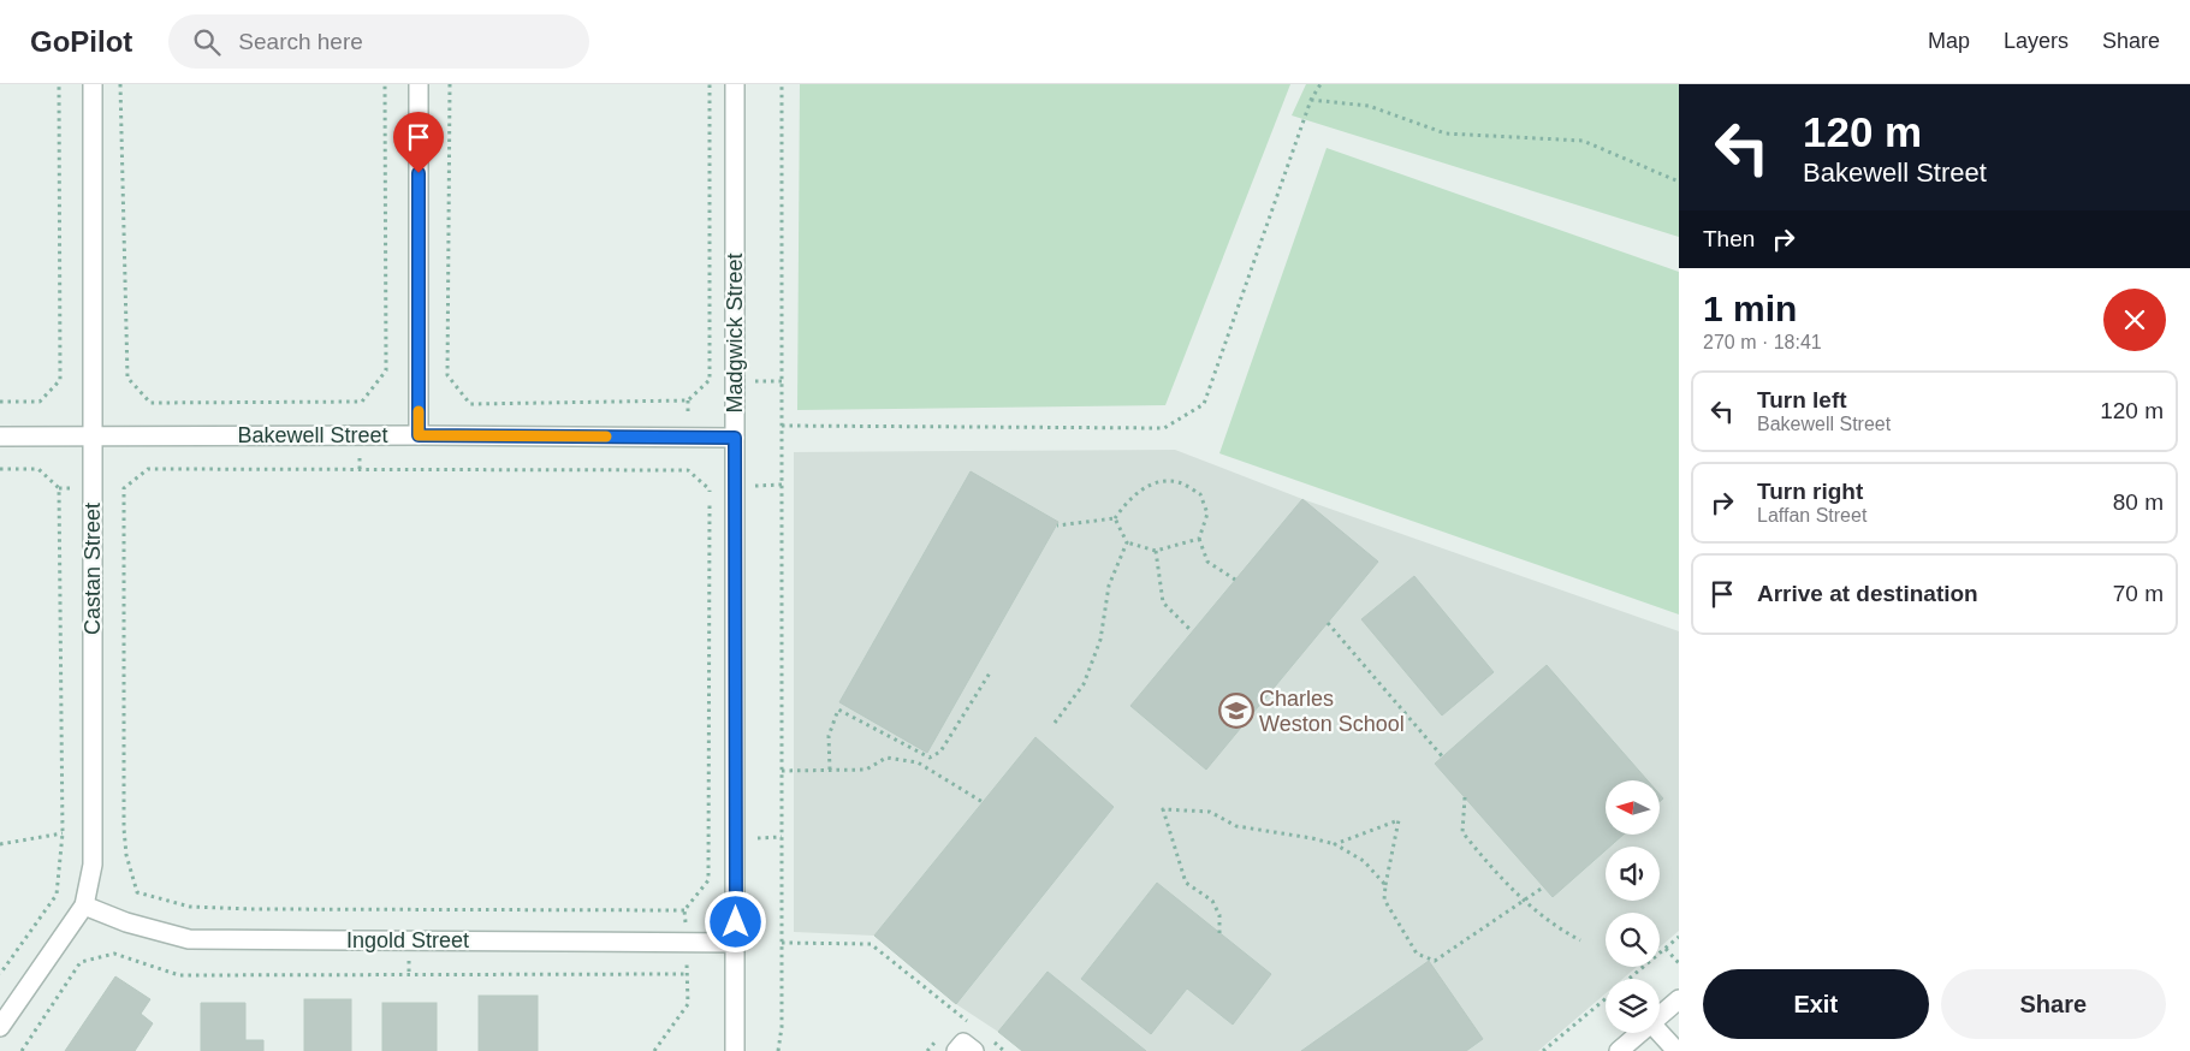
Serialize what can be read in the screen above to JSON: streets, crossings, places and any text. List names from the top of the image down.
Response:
{
  "streets": {
    "street": [
      "Madgwick Street",
      "Bakewell Street",
      "Castan Street",
      "Ingold Street"
    ]
  },
  "crossings": [
    ["Madgwick Street", "Bakewell Street"],
    ["Madgwick Street", "Ingold Street"],
    ["Bakewell Street", "Castan Street"],
    ["Castan Street", "Ingold Street"]
  ],
  "places": {
    "school or university": ["Charles Weston School"]
  },
  "north": "left",
  "page": {
    "header": "GoPilot",
    "search": "Search here",
    "nav": ["Map", "Layers", "Share"],
    "turn": ["120 m", "Bakewell Street"],
    "then": "Then",
    "heading": ["1 min", "270 m · 18:41"],
    "list": [
      {
        "name": "Turn left",
        "note": "Bakewell Street",
        "value": "120 m"
      },
      {
        "name": "Turn right",
        "note": "Laffan Street",
        "value": "80 m"
      },
      {
        "name": "Arrive at destination",
        "value": "70 m"
      }
    ],
    "buttons": ["Exit", "Share"]
  }
}
